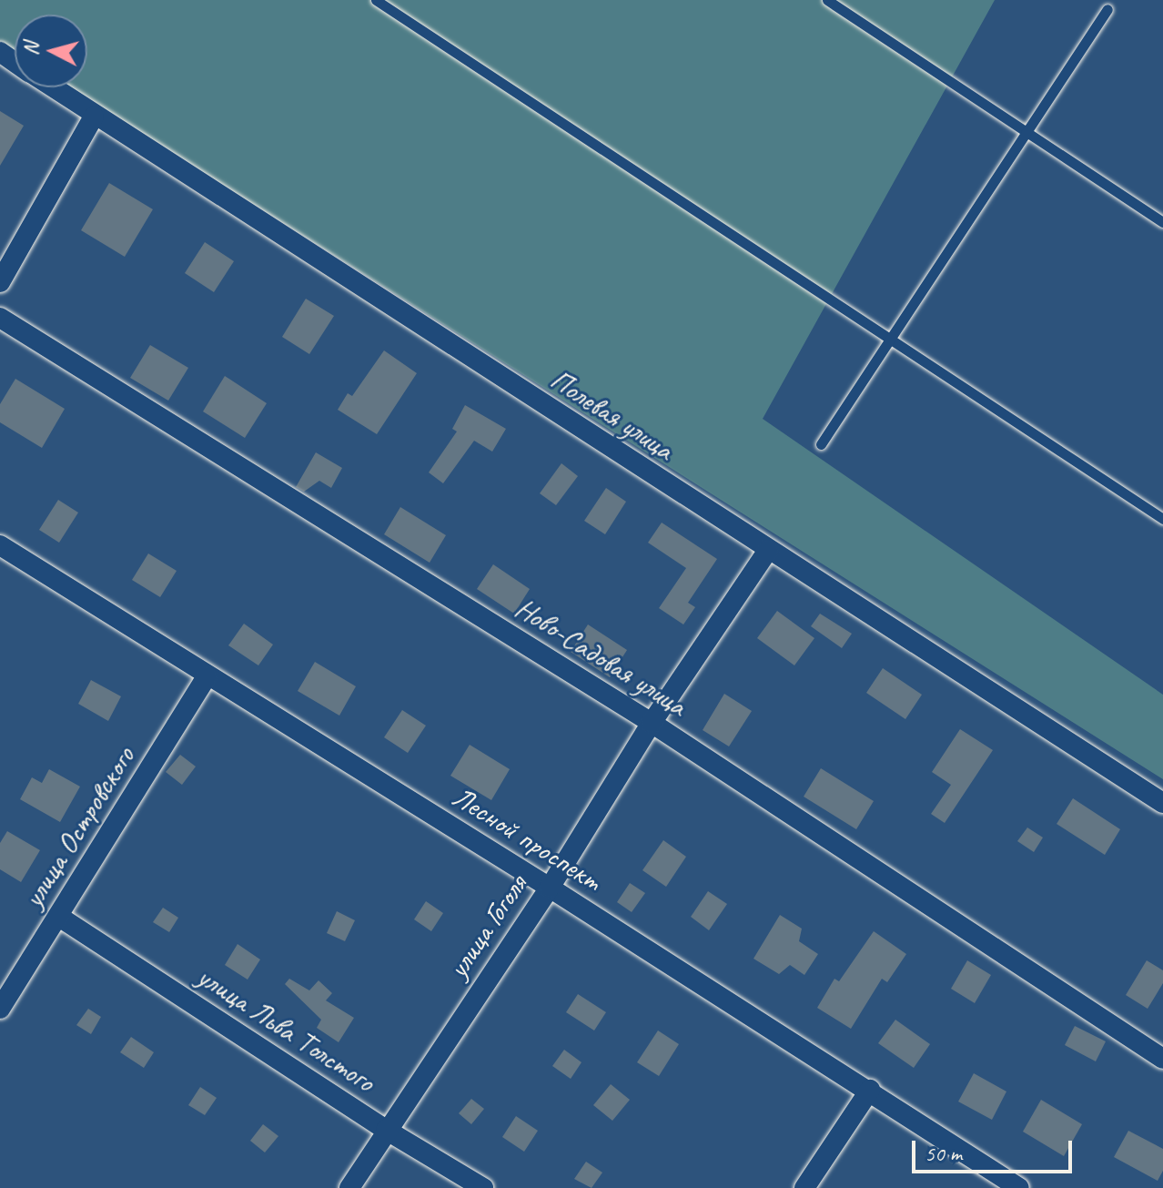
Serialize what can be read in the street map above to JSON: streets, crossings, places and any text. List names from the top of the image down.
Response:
{
  "streets": {
    "street": [
      "Полевая улица",
      "Ново-Садовая улица",
      "улица Островского",
      "Лесной проспект",
      "улица Гоголя",
      "улица Льва Толстого"
    ]
  },
  "crossings": [
    ["Полевая улица", "улица Гоголя"],
    ["Ново-Садовая улица", "улица Гоголя"],
    ["улица Островского", "Лесной проспект"],
    ["улица Островского", "улица Льва Толстого"],
    ["Лесной проспект", "улица Гоголя"],
    ["улица Гоголя", "улица Льва Толстого"]
  ],
  "scale_bar": "50 m",
  "north": "left"
}
